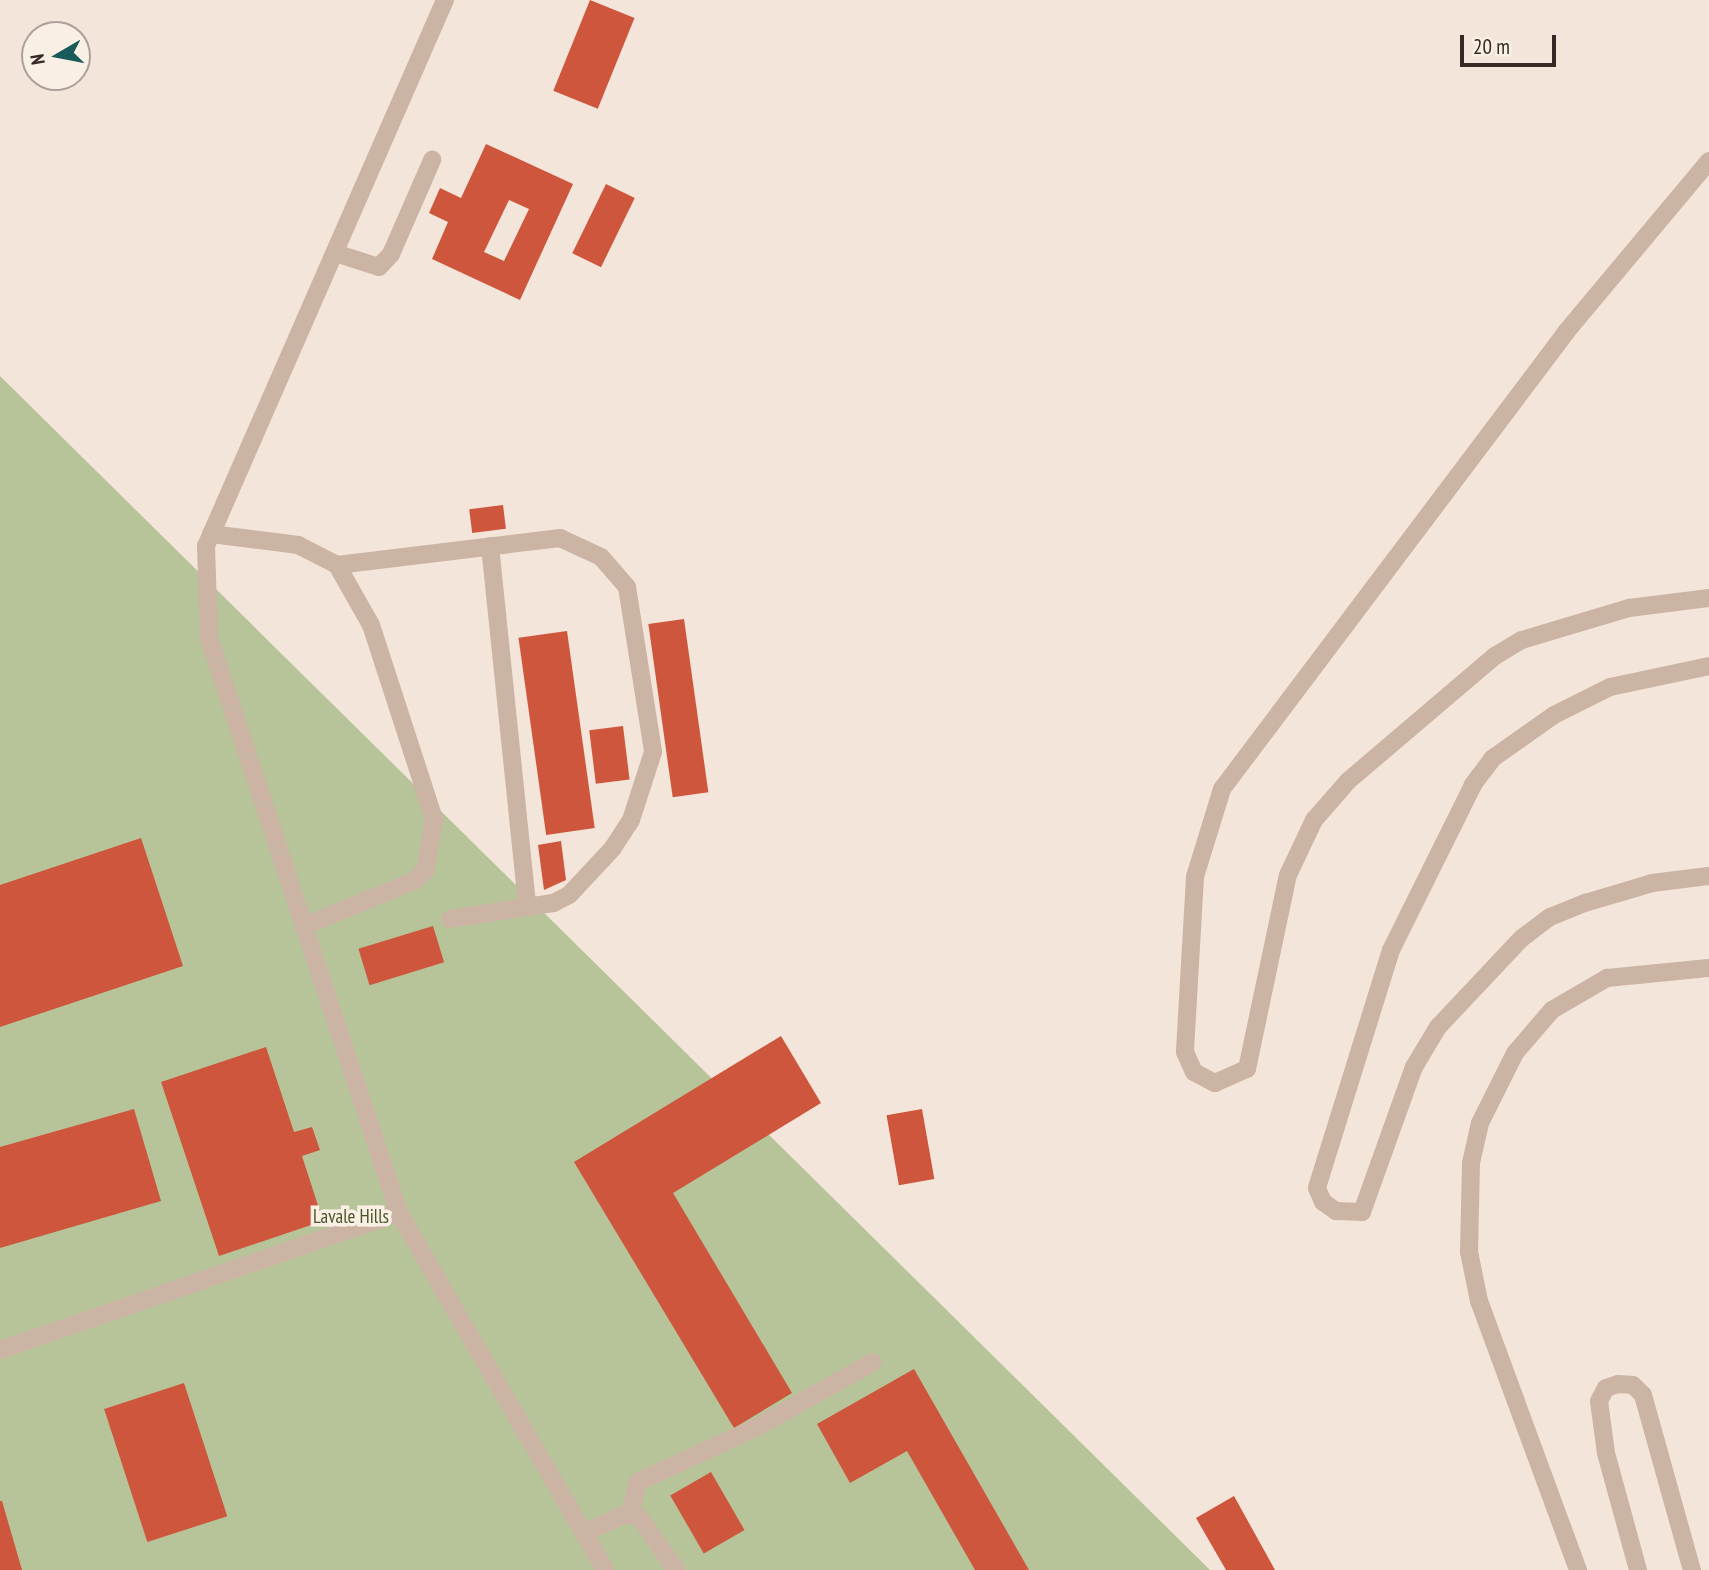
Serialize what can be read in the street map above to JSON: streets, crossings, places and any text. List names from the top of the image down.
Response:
{
  "parks": ["Lavale Hills"],
  "scale_bar": "20 m",
  "north": "left"
}
